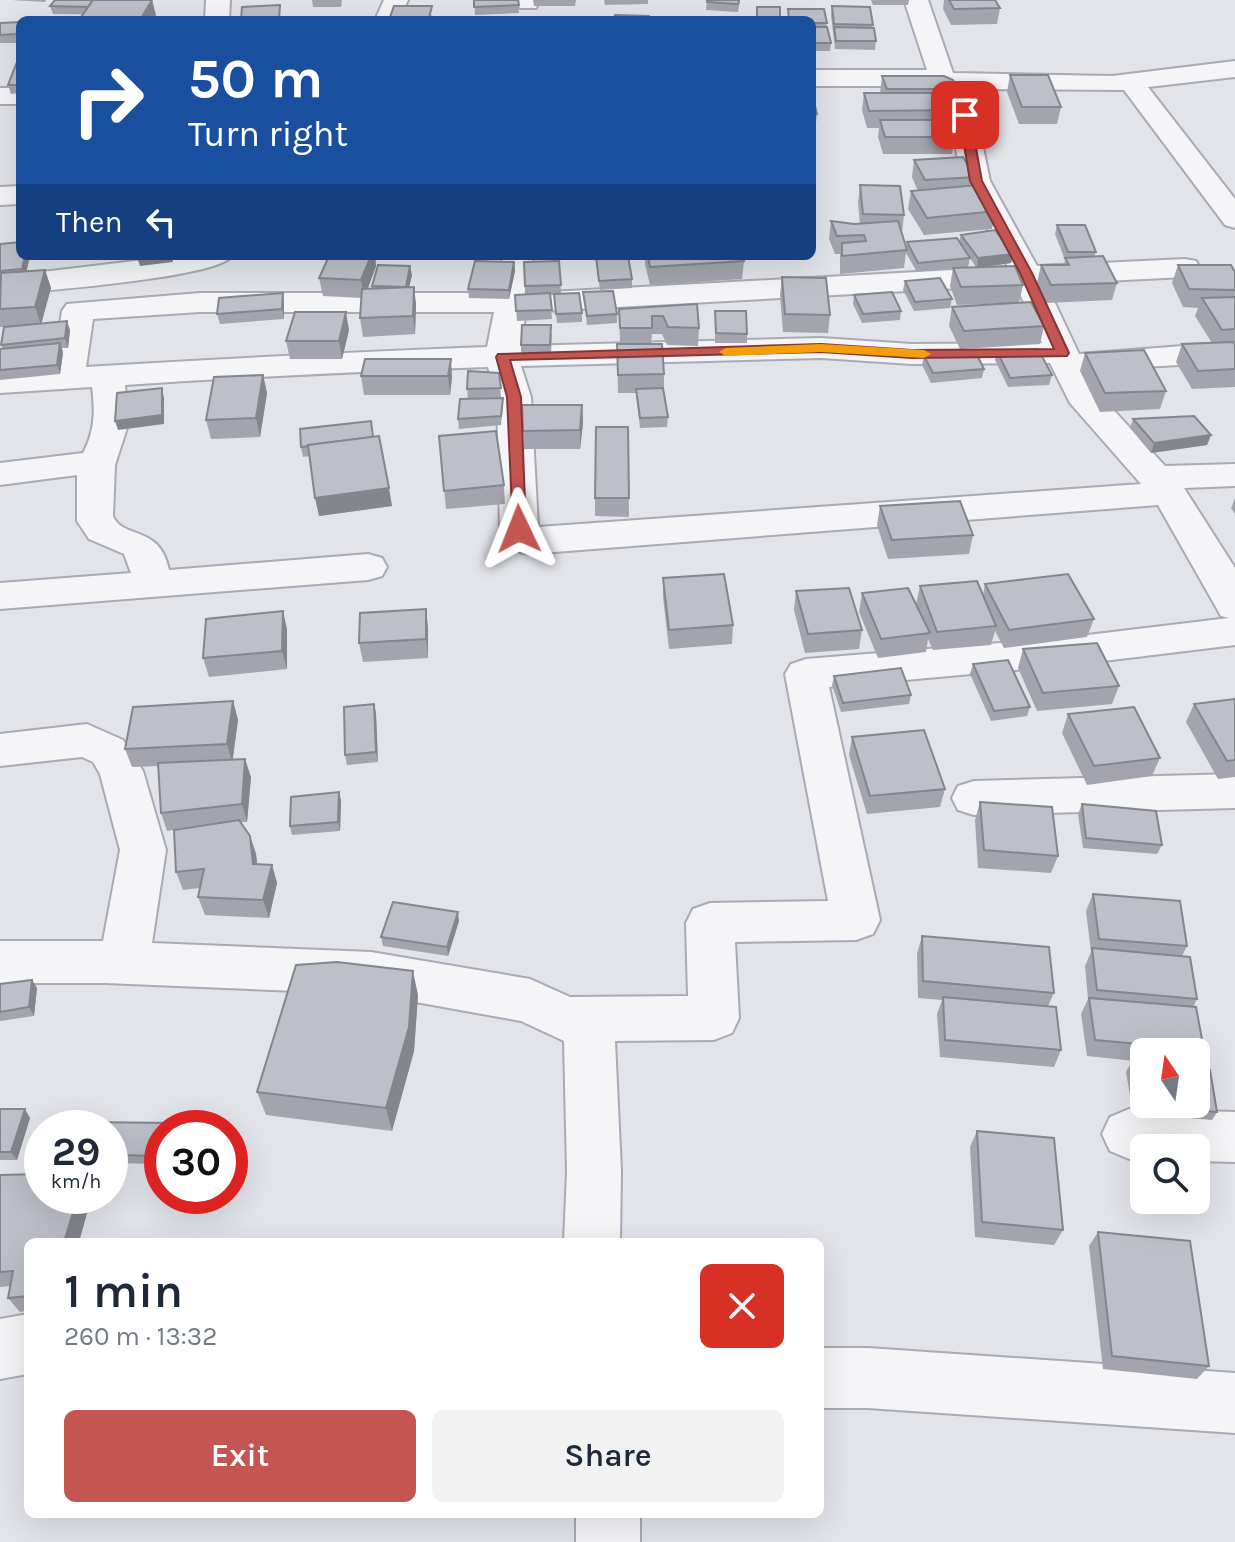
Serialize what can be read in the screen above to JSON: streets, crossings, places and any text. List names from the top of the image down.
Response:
{
  "north": "top",
  "page": {
    "turn": ["50 m", "Turn right"],
    "then": "Then",
    "speed": "29 km/h",
    "limit": "30",
    "heading": ["1 min", "260 m · 13:32"],
    "buttons": ["Exit", "Share"]
  }
}
